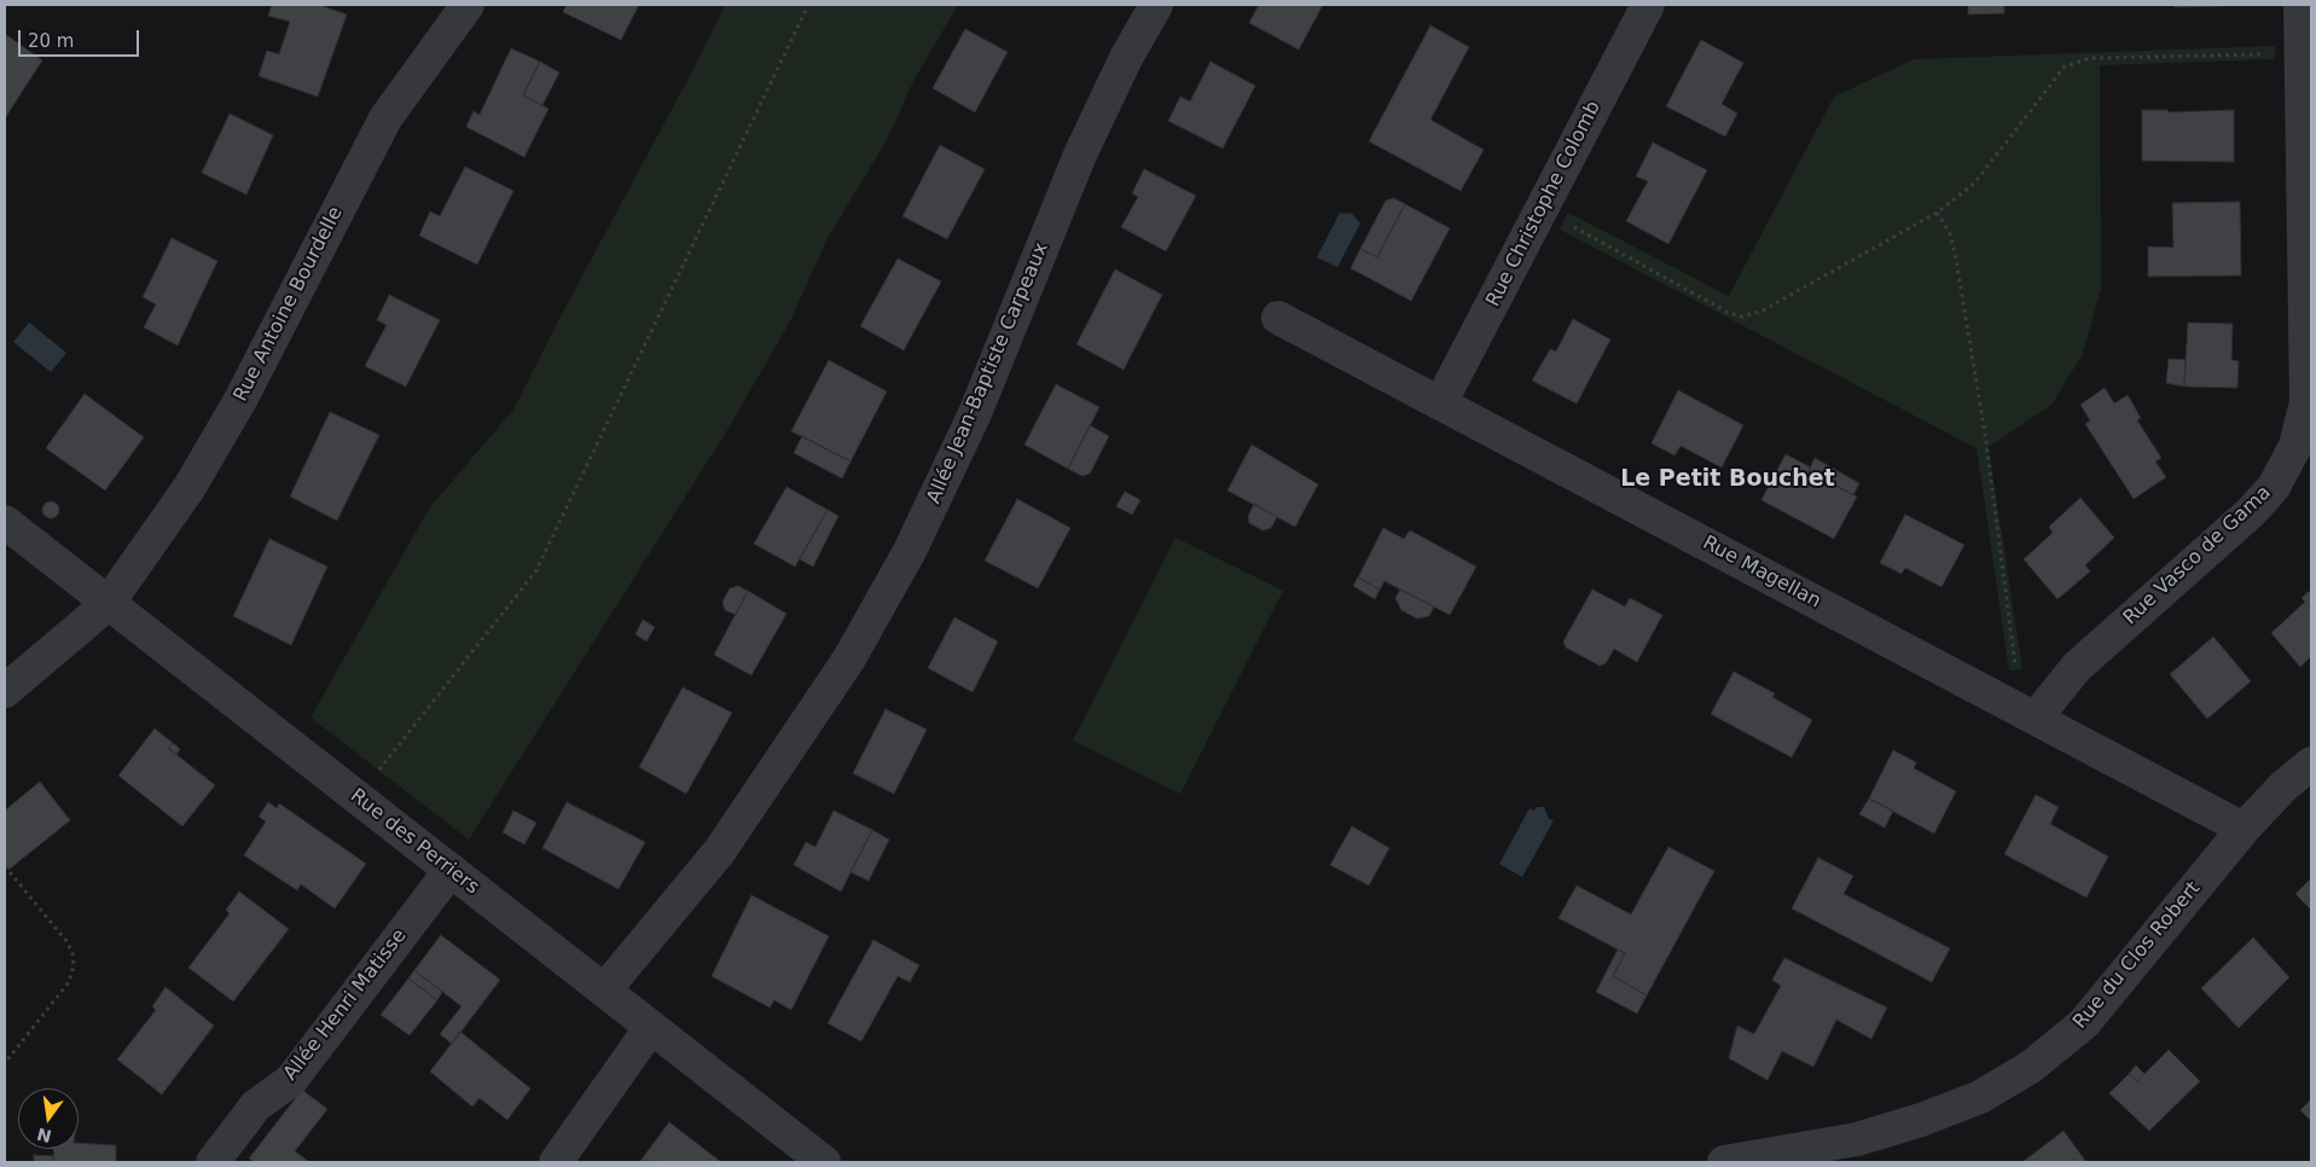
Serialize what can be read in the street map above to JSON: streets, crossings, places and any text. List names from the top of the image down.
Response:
{
  "streets": {
    "street": [
      "Rue Christophe Colomb",
      "Rue Antoine Bourdelle",
      "Allée Jean-Baptiste Carpeaux",
      "Rue Vasco de Gama",
      "Rue Magellan",
      "Rue des Perriers",
      "Rue du Clos Robert",
      "Allée Henri Matisse"
    ]
  },
  "crossings": [
    ["Rue Christophe Colomb", "Rue Magellan"],
    ["Rue Antoine Bourdelle", "Rue des Perriers"],
    ["Allée Jean-Baptiste Carpeaux", "Rue des Perriers"],
    ["Rue Vasco de Gama", "Rue Magellan"],
    ["Rue Magellan", "Rue du Clos Robert"],
    ["Rue des Perriers", "Allée Henri Matisse"]
  ],
  "districts": ["Le Petit Bouchet"],
  "scale_bar": "20 m",
  "north": "bottom"
}
